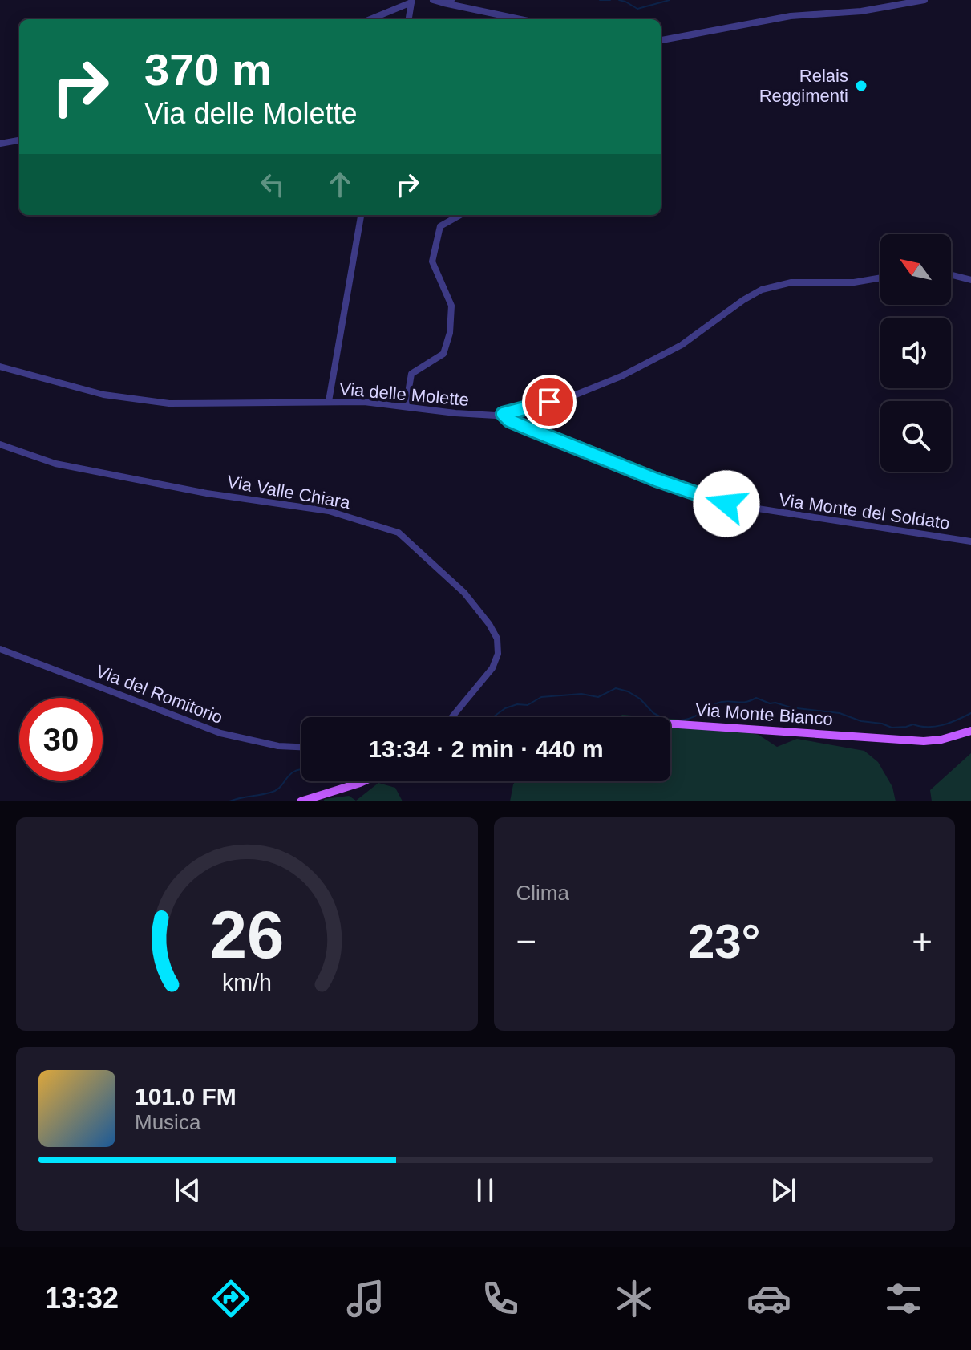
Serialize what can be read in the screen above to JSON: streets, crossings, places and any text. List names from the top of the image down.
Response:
{
  "streets": {
    "main road": ["Via Monte Bianco"],
    "street": [
      "Via delle Molette",
      "Via Valle Chiara",
      "Via Monte del Soldato",
      "Via del Romitorio"
    ]
  },
  "crossings": [
    ["Via delle Molette", "Via Monte del Soldato"]
  ],
  "places": ["Relais Reggimenti"],
  "north": "top left",
  "page": {
    "turn": ["370 m", "Via delle Molette"],
    "limit": "30",
    "trip": "13:34 · 2 min · 440 m",
    "tile": "Clima",
    "heat": ["−", "23°", "+"],
    "song": ["101.0 FM", "Musica"],
    "tabs": "13:32",
    "gauge": ["26", "km/h"]
  }
}
